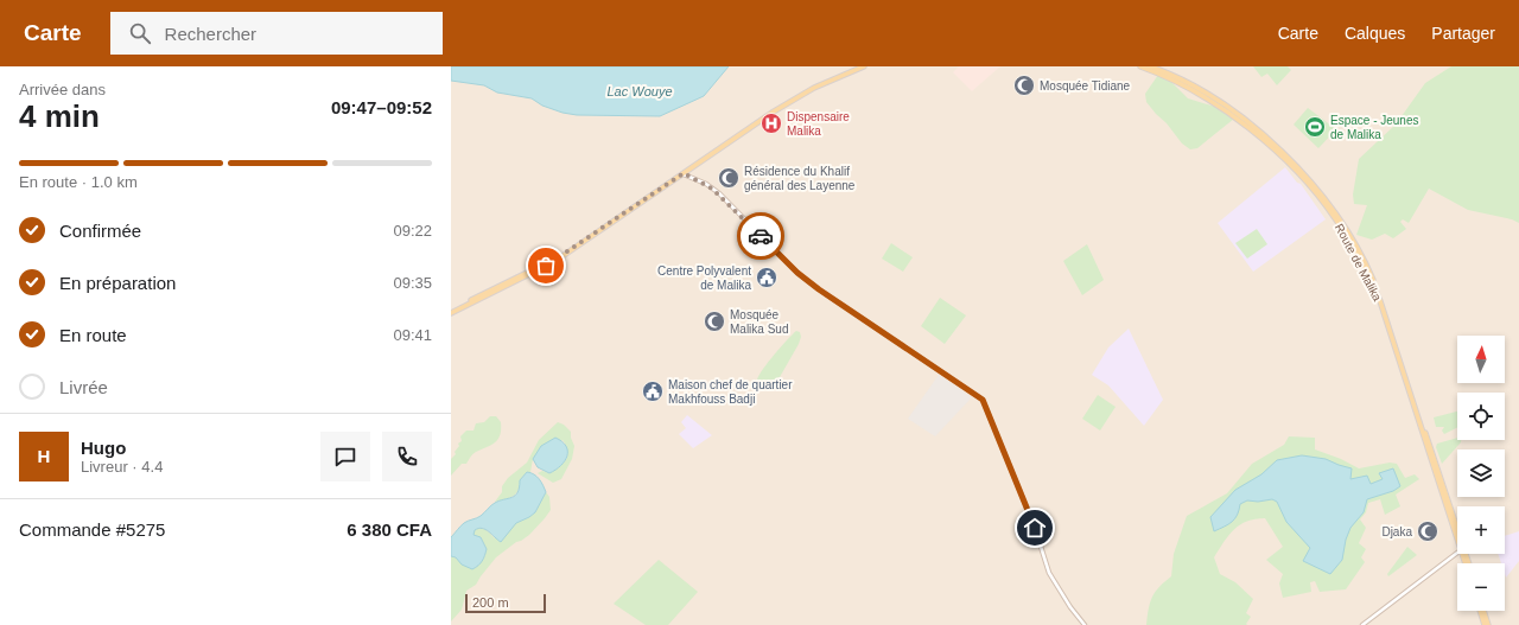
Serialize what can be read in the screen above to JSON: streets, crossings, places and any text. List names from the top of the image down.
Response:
{
  "streets": {
    "main road": ["Route de Malika"]
  },
  "water": ["Lac Wouye"],
  "places": {
    "mosque": [
      "Mosquée Tidiane",
      "Résidence du Khalif général des Layenne",
      "Mosquée Malika Sud",
      "Djaka"
    ],
    "hospital": ["Dispensaire Malika"],
    "sports": ["Espace - Jeunes de Malika"],
    "public building": ["Centre Polyvalent de Malika", "Maison chef de quartier Makhfouss Badji"]
  },
  "scale_bar": "200 m",
  "north": "top",
  "page": {
    "header": "Carte",
    "search": "Rechercher",
    "nav": ["Carte", "Calques", "Partager"],
    "heading": ["4 min", "Arrivée dans", "09:47–09:52"],
    "panel": [
      "Hugo",
      "Livreur · 4.4",
      "Commande #5275",
      "6 380 CFA"
    ],
    "bar": "En route · 1.0 km",
    "list": [
      ["Confirmée", "09:22"],
      ["En préparation", "09:35"],
      ["En route", "09:41"],
      "Livrée"
    ],
    "map_buttons": ["+", "−"],
    "round": "H",
    "scale": "200 m"
  }
}
